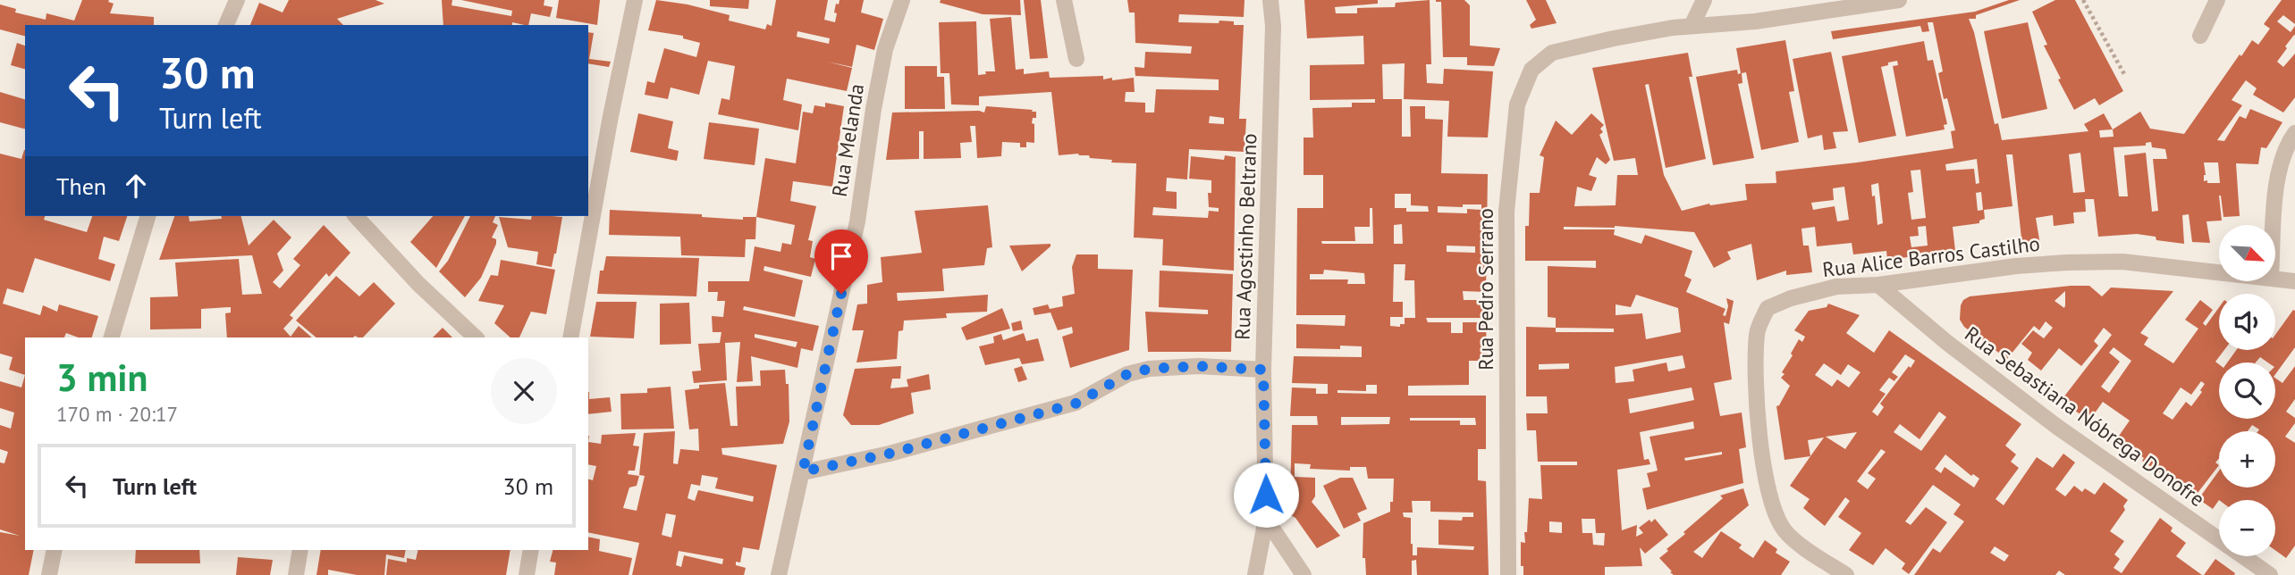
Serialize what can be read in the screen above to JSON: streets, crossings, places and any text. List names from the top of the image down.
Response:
{
  "streets": {
    "street": [
      "Rua Melanda",
      "Rua Agostinho Beltrano",
      "Rua Alice Barros Castilho",
      "Rua Pedro Serrano",
      "Rua Sebastiana Nóbrega Donofre"
    ]
  },
  "crossings": [
    ["Rua Alice Barros Castilho", "Rua Sebastiana Nóbrega Donofre"]
  ],
  "north": "bottom right",
  "page": {
    "turn": ["30 m", "Turn left"],
    "then": "Then",
    "map_buttons": ["+", "−"],
    "heading": ["3 min", "170 m · 20:17"],
    "list": [
      {
        "name": "Turn left",
        "value": "30 m"
      }
    ]
  }
}
